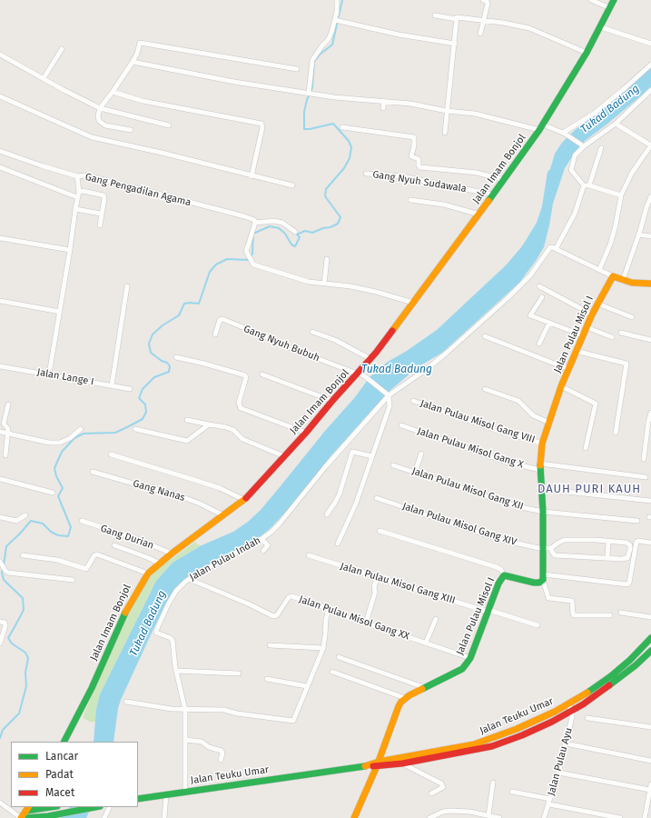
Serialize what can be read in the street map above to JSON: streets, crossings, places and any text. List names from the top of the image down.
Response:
{
  "streets": {
    "main road": ["Jalan Imam Bonjol", "Jalan Pulau Misol I", "Jalan Teuku Umar"],
    "street": [
      "Gang Nyuh Sudawala",
      "Gang Pengadilan Agama",
      "Gang Nyuh Bubuh",
      "Jalan Lange I",
      "Jalan Pulau Misol Gang VIII",
      "Jalan Pulau Misol Gang X",
      "Jalan Pulau Misol Gang XII",
      "Gang Nanas",
      "Jalan Pulau Misol Gang XIV",
      "Gang Durian",
      "Jalan Pulau Indah",
      "Jalan Pulau Misol Gang XIII",
      "Jalan Pulau Misol Gang XX",
      "Jalan Pulau Ayu"
    ]
  },
  "crossings": [
    ["Jalan Imam Bonjol", "Gang Nyuh Sudawala"],
    ["Jalan Imam Bonjol", "Gang Nyuh Bubuh"],
    ["Jalan Imam Bonjol", "Gang Nanas"],
    ["Jalan Imam Bonjol", "Gang Durian"],
    ["Jalan Pulau Misol I", "Jalan Pulau Misol Gang VIII"],
    ["Jalan Pulau Misol I", "Jalan Pulau Misol Gang X"],
    ["Jalan Pulau Misol I", "Jalan Pulau Misol Gang XII"],
    ["Jalan Pulau Misol I", "Jalan Pulau Misol Gang XIV"],
    ["Jalan Pulau Misol I", "Jalan Pulau Misol Gang XIII"],
    ["Jalan Pulau Misol I", "Jalan Pulau Misol Gang XX"],
    ["Jalan Pulau Indah", "Jalan Pulau Misol Gang XX"],
    ["Jalan Pulau Indah", "Jalan Teuku Umar"],
    ["Jalan Teuku Umar", "Jalan Pulau Ayu"]
  ],
  "districts": ["DAUH PURI KAUH"],
  "water": ["Tukad Badung"],
  "legend": ["Lancar", "Padat", "Macet"]
}
